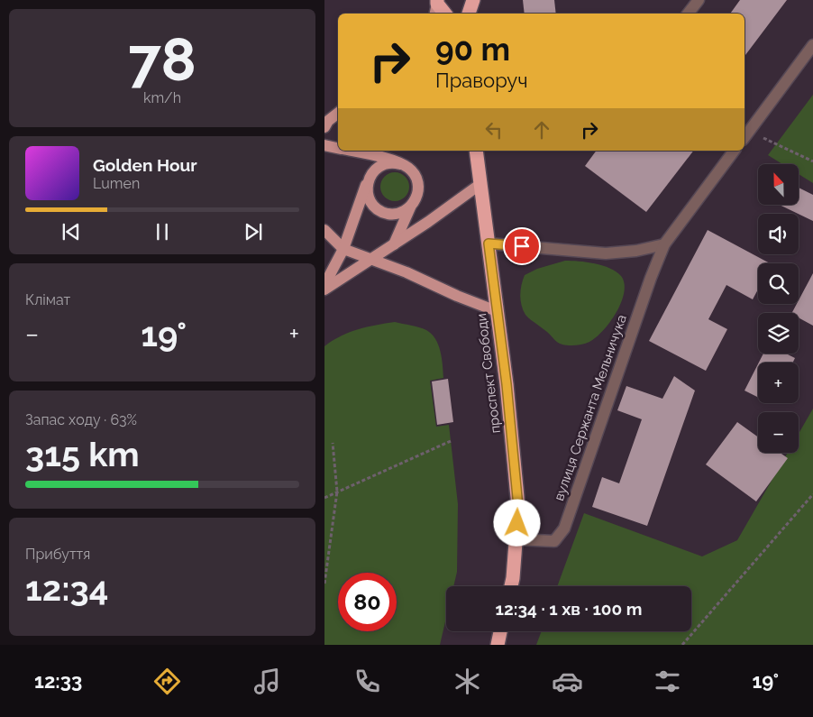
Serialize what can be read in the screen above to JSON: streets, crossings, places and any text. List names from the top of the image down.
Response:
{
  "streets": {
    "highway": ["проспект Свободи"],
    "street": ["вулиця Сержанта Мельничука"]
  },
  "crossings": [
    ["проспект Свободи", "вулиця Сержанта Мельничука"]
  ],
  "north": "top",
  "page": {
    "tile": [
      ["78", "km/h"],
      "Клімат",
      ["Запас ходу · 63%", "315 km"],
      ["Прибуття", "12:34"]
    ],
    "turn": ["90 m", "Праворуч"],
    "song": ["Golden Hour", "Lumen"],
    "map_buttons": ["+", "−"],
    "heat": ["−", "19°", "+"],
    "limit": "80",
    "trip": "12:34 · 1 хв · 100 m",
    "tabs": ["12:33", "19°"]
  }
}
